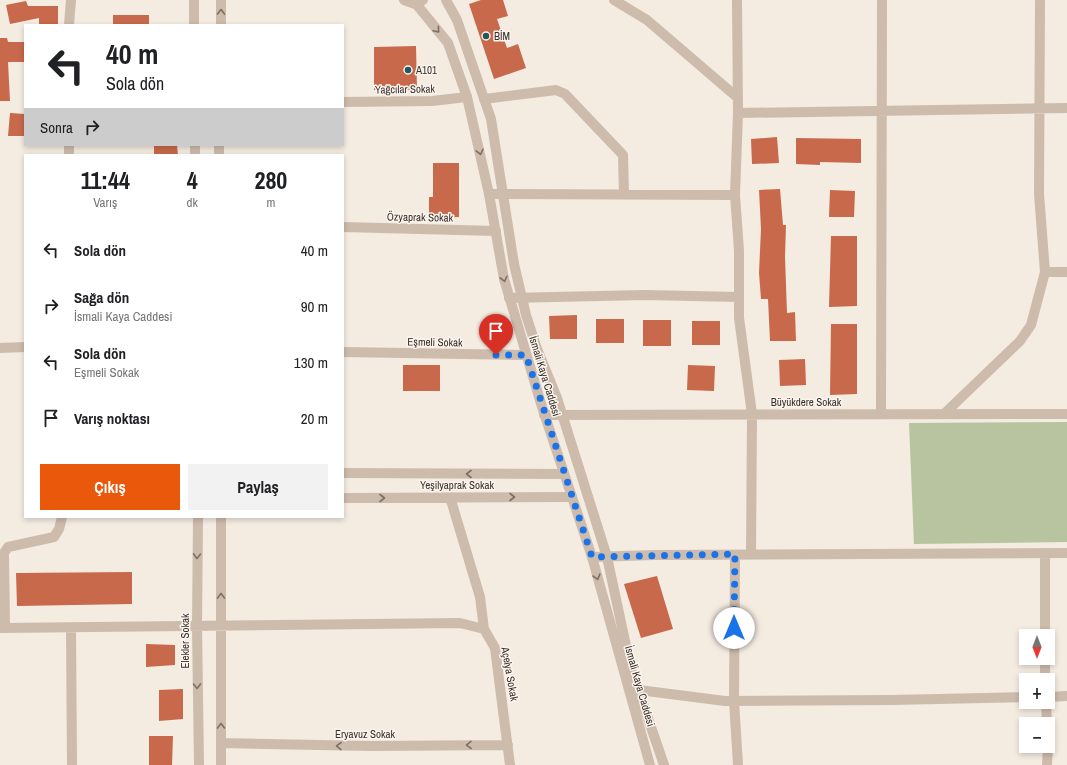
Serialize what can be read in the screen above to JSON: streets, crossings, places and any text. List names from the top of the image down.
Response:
{
  "streets": {
    "street": [
      "Yağcılar Sokak",
      "Özyaprak Sokak",
      "Eşmeli Sokak",
      "İsmali Kaya Caddesi",
      "Büyükdere Sokak",
      "Yeşilyaprak Sokak",
      "Elekler Sokak",
      "Açelya Sokak",
      "Eryavuz Sokak"
    ]
  },
  "crossings": [
    ["Yağcılar Sokak", "İsmali Kaya Caddesi"],
    ["Özyaprak Sokak", "İsmali Kaya Caddesi"],
    ["Eşmeli Sokak", "İsmali Kaya Caddesi"],
    ["İsmali Kaya Caddesi", "Büyükdere Sokak"],
    ["İsmali Kaya Caddesi", "Yeşilyaprak Sokak"],
    ["Yeşilyaprak Sokak", "Açelya Sokak"],
    ["Açelya Sokak", "Eryavuz Sokak"]
  ],
  "one_way": ["Eryavuz Sokak"],
  "places": ["BİM", "A101"],
  "north": "bottom",
  "page": {
    "turn": ["40 m", "Sola dön"],
    "then": "Sonra",
    "eta": [
      "11:44",
      "Varış",
      "4",
      "dk",
      "280",
      "m"
    ],
    "list": [
      {
        "name": "Sola dön",
        "value": "40 m"
      },
      {
        "name": "Sağa dön",
        "note": "İsmali Kaya Caddesi",
        "value": "90 m"
      },
      {
        "name": "Sola dön",
        "note": "Eşmeli Sokak",
        "value": "130 m"
      },
      {
        "name": "Varış noktası",
        "value": "20 m"
      }
    ],
    "buttons": ["Çıkış", "Paylaş"],
    "map_buttons": ["+", "−"]
  }
}
